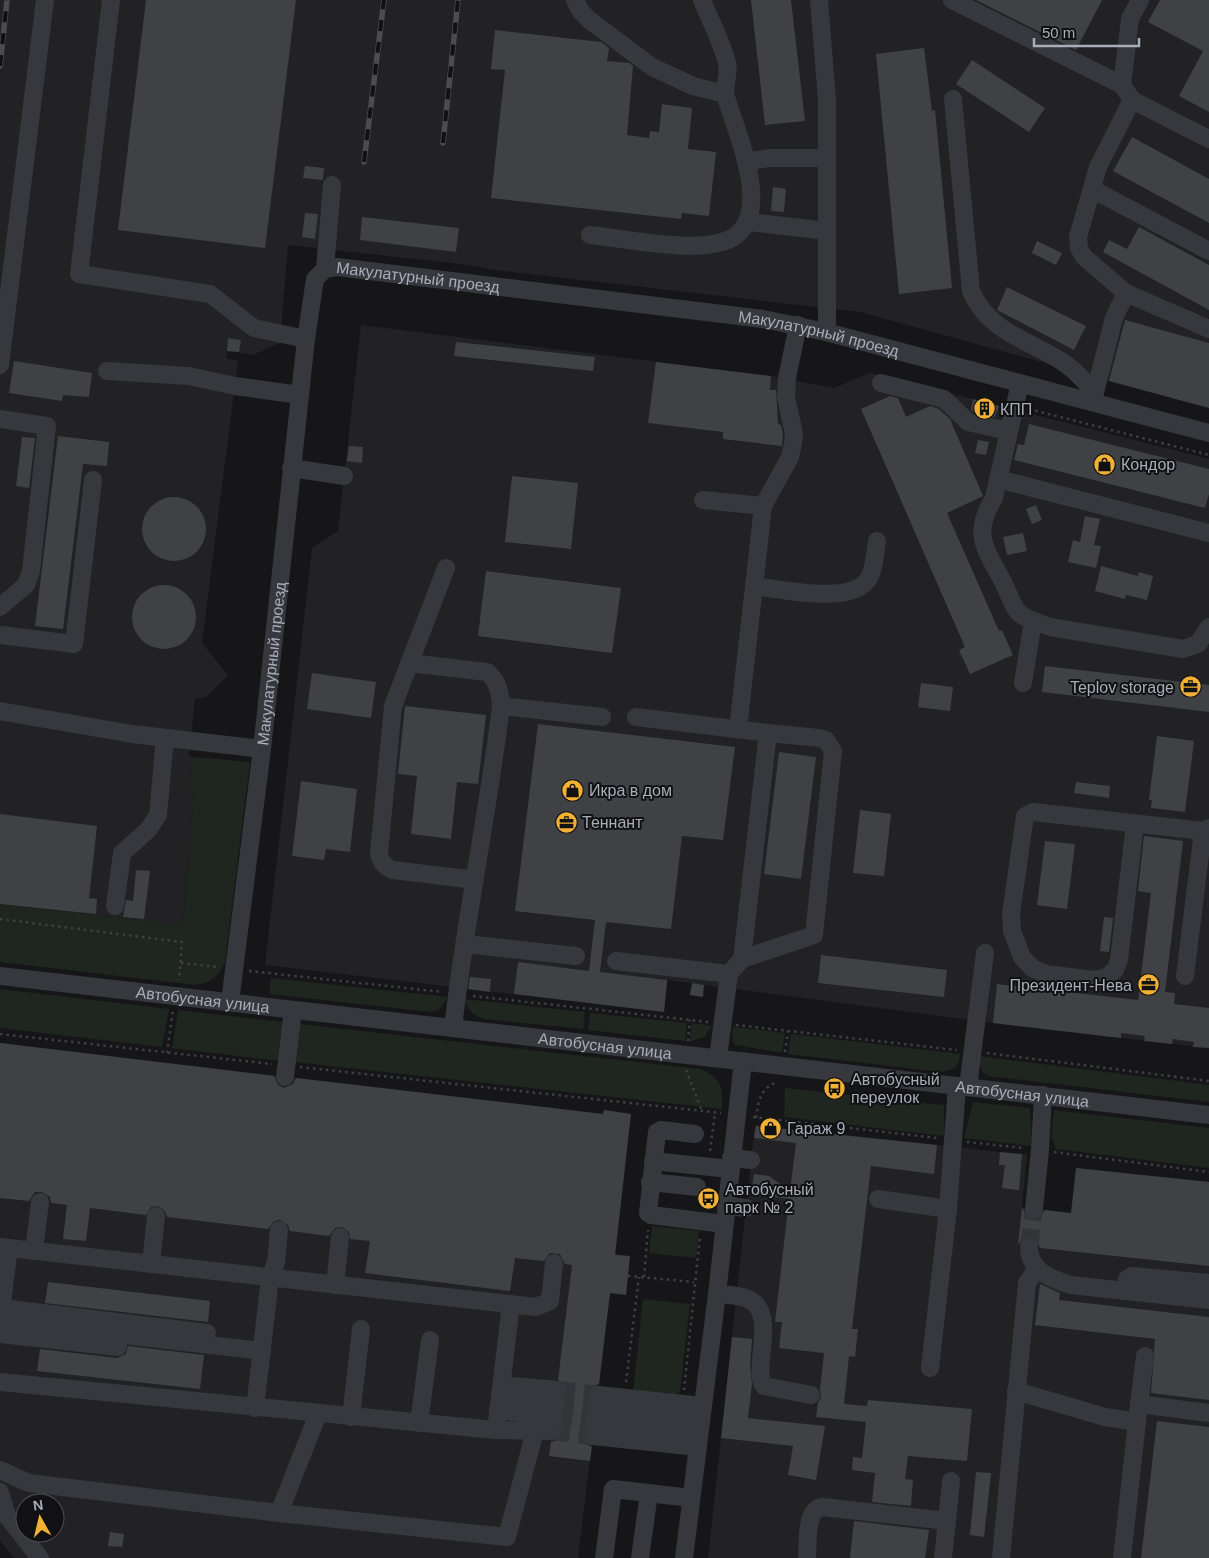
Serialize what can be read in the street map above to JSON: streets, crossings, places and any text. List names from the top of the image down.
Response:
{
  "streets": {
    "street": ["Макулатурный проезд", "Автобусная улица"]
  },
  "crossings": [
    ["Макулатурный проезд", "Автобусная улица"]
  ],
  "places": {
    "building": ["КПП"],
    "shop": ["Кондор", "Икра в дом", "Гараж 9"],
    "office": ["Teplov storage", "Теннант", "Президент-Нева"],
    "bus stop": ["Автобусный переулок", "Автобусный парк № 2"]
  },
  "scale_bar": "50 m",
  "north": "top"
}
